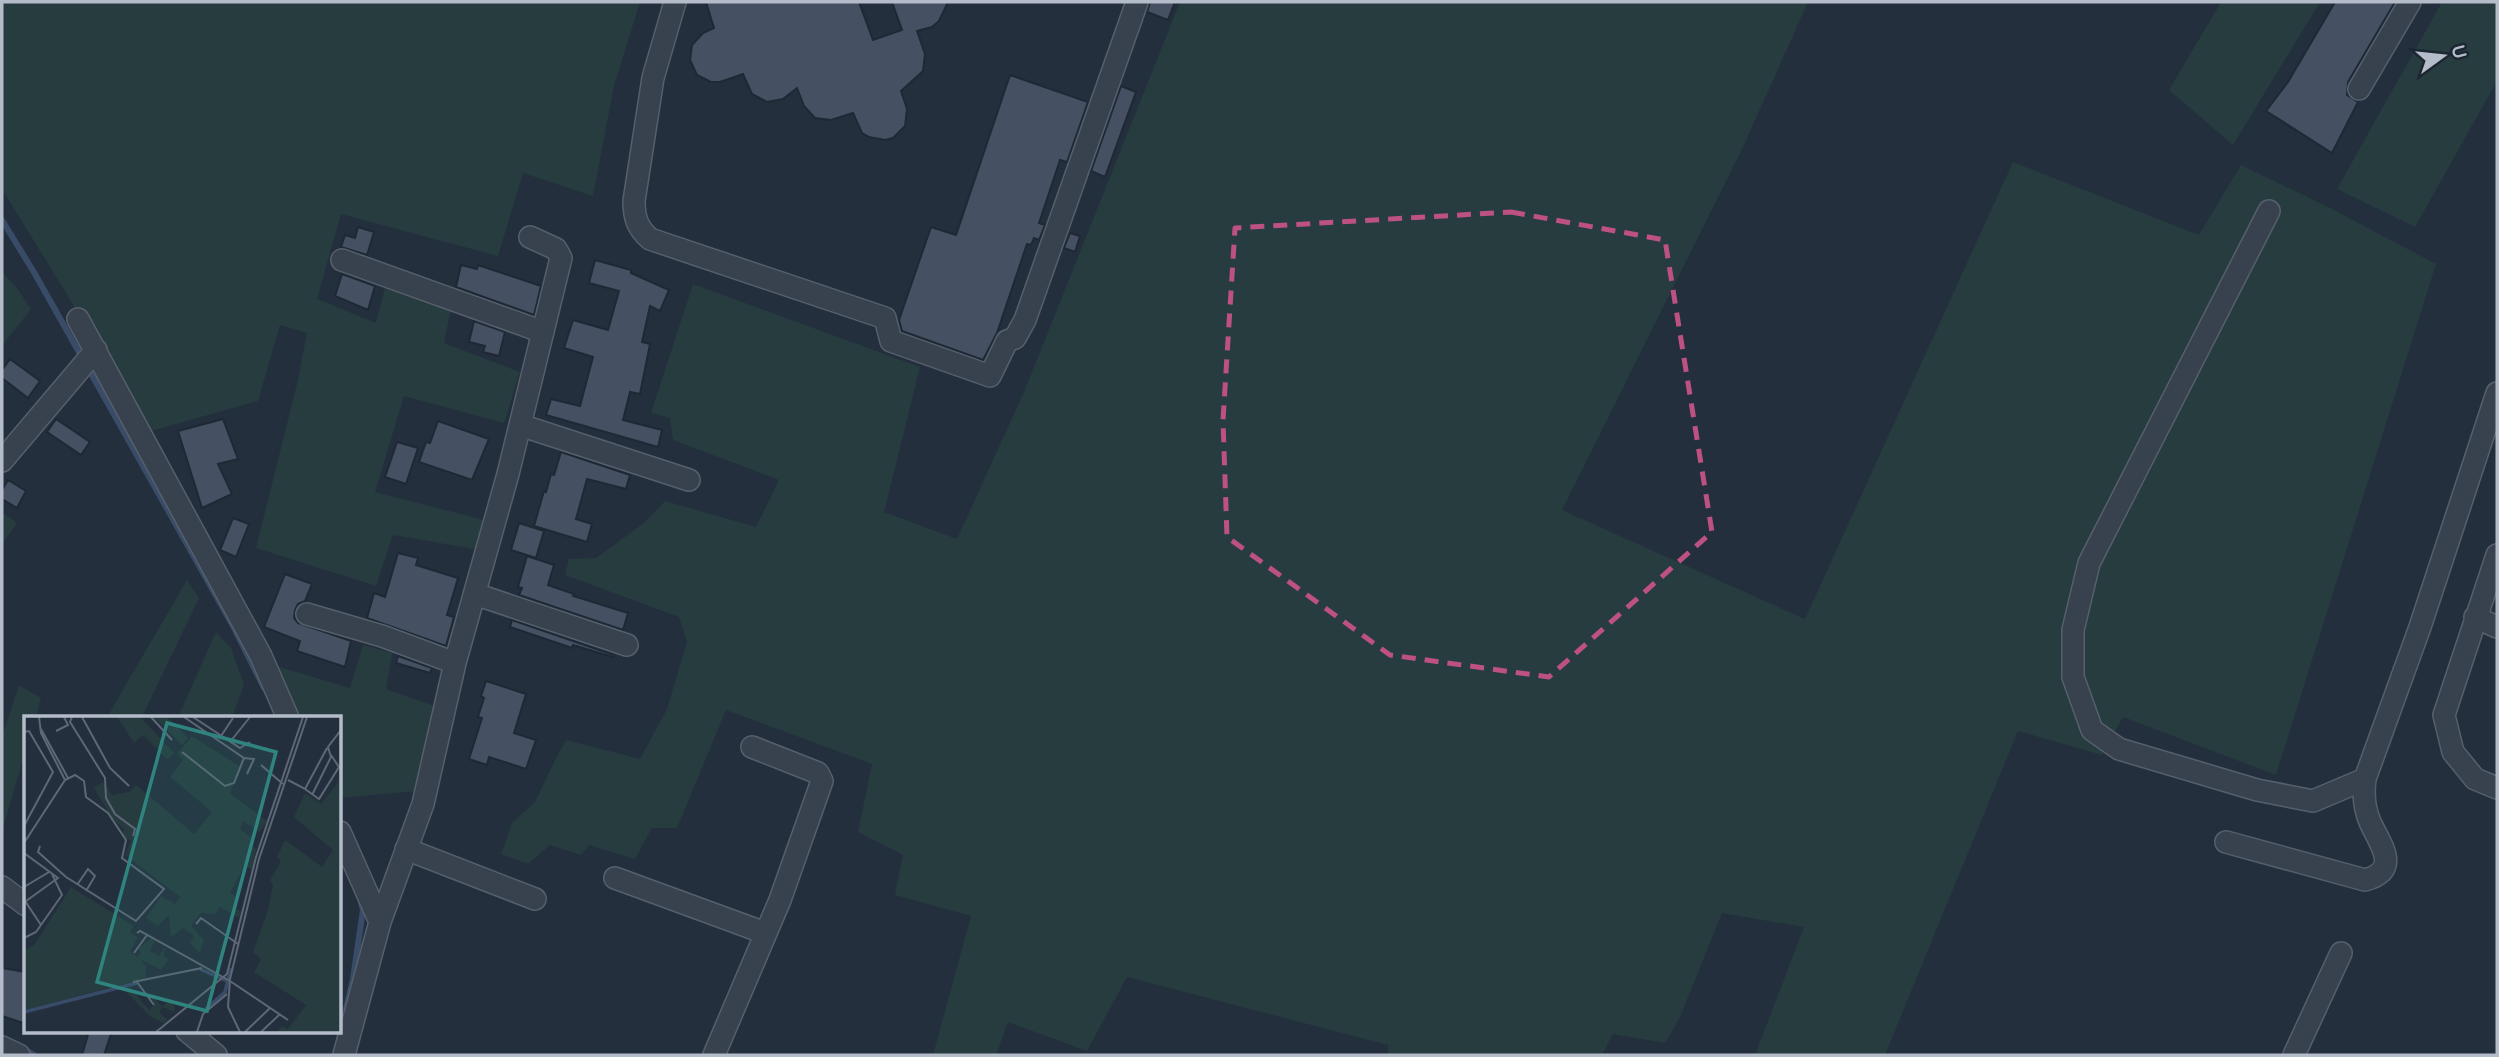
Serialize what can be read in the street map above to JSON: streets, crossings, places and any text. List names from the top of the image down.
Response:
{
  "north": "right"
}
